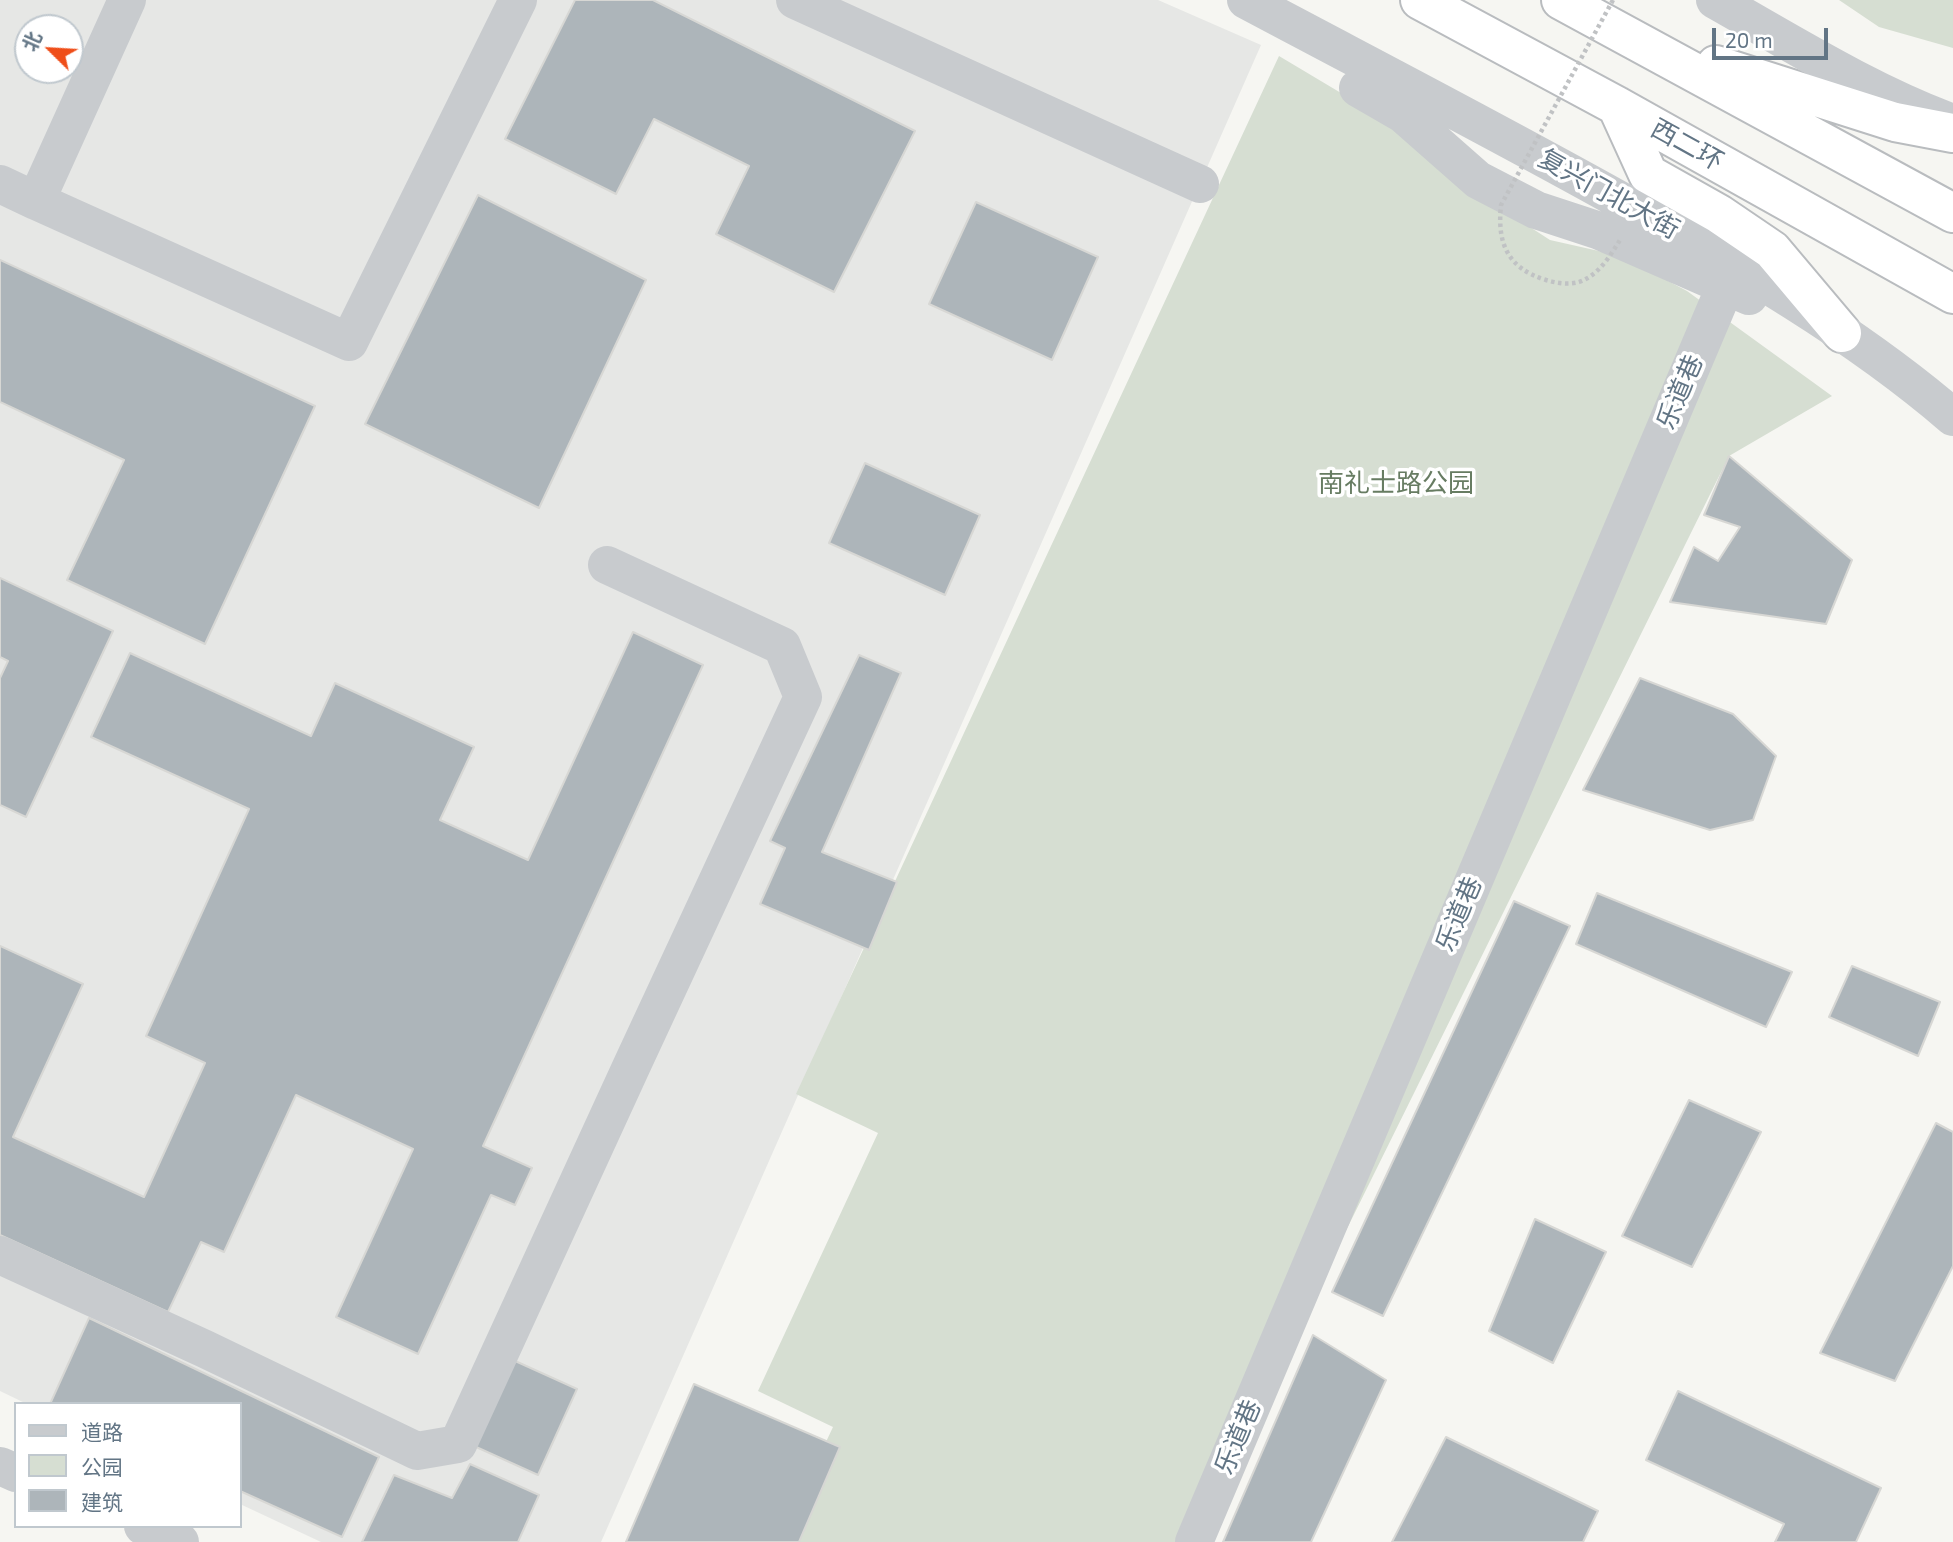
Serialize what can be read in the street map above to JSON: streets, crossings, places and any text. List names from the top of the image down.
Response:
{
  "streets": {
    "highway": ["西二环"],
    "street": ["复兴门北大街", "乐道巷"]
  },
  "parks": ["南礼士路公园"],
  "legend": ["道路", "公园", "建筑"],
  "scale_bar": "20 m",
  "north": "top left"
}
